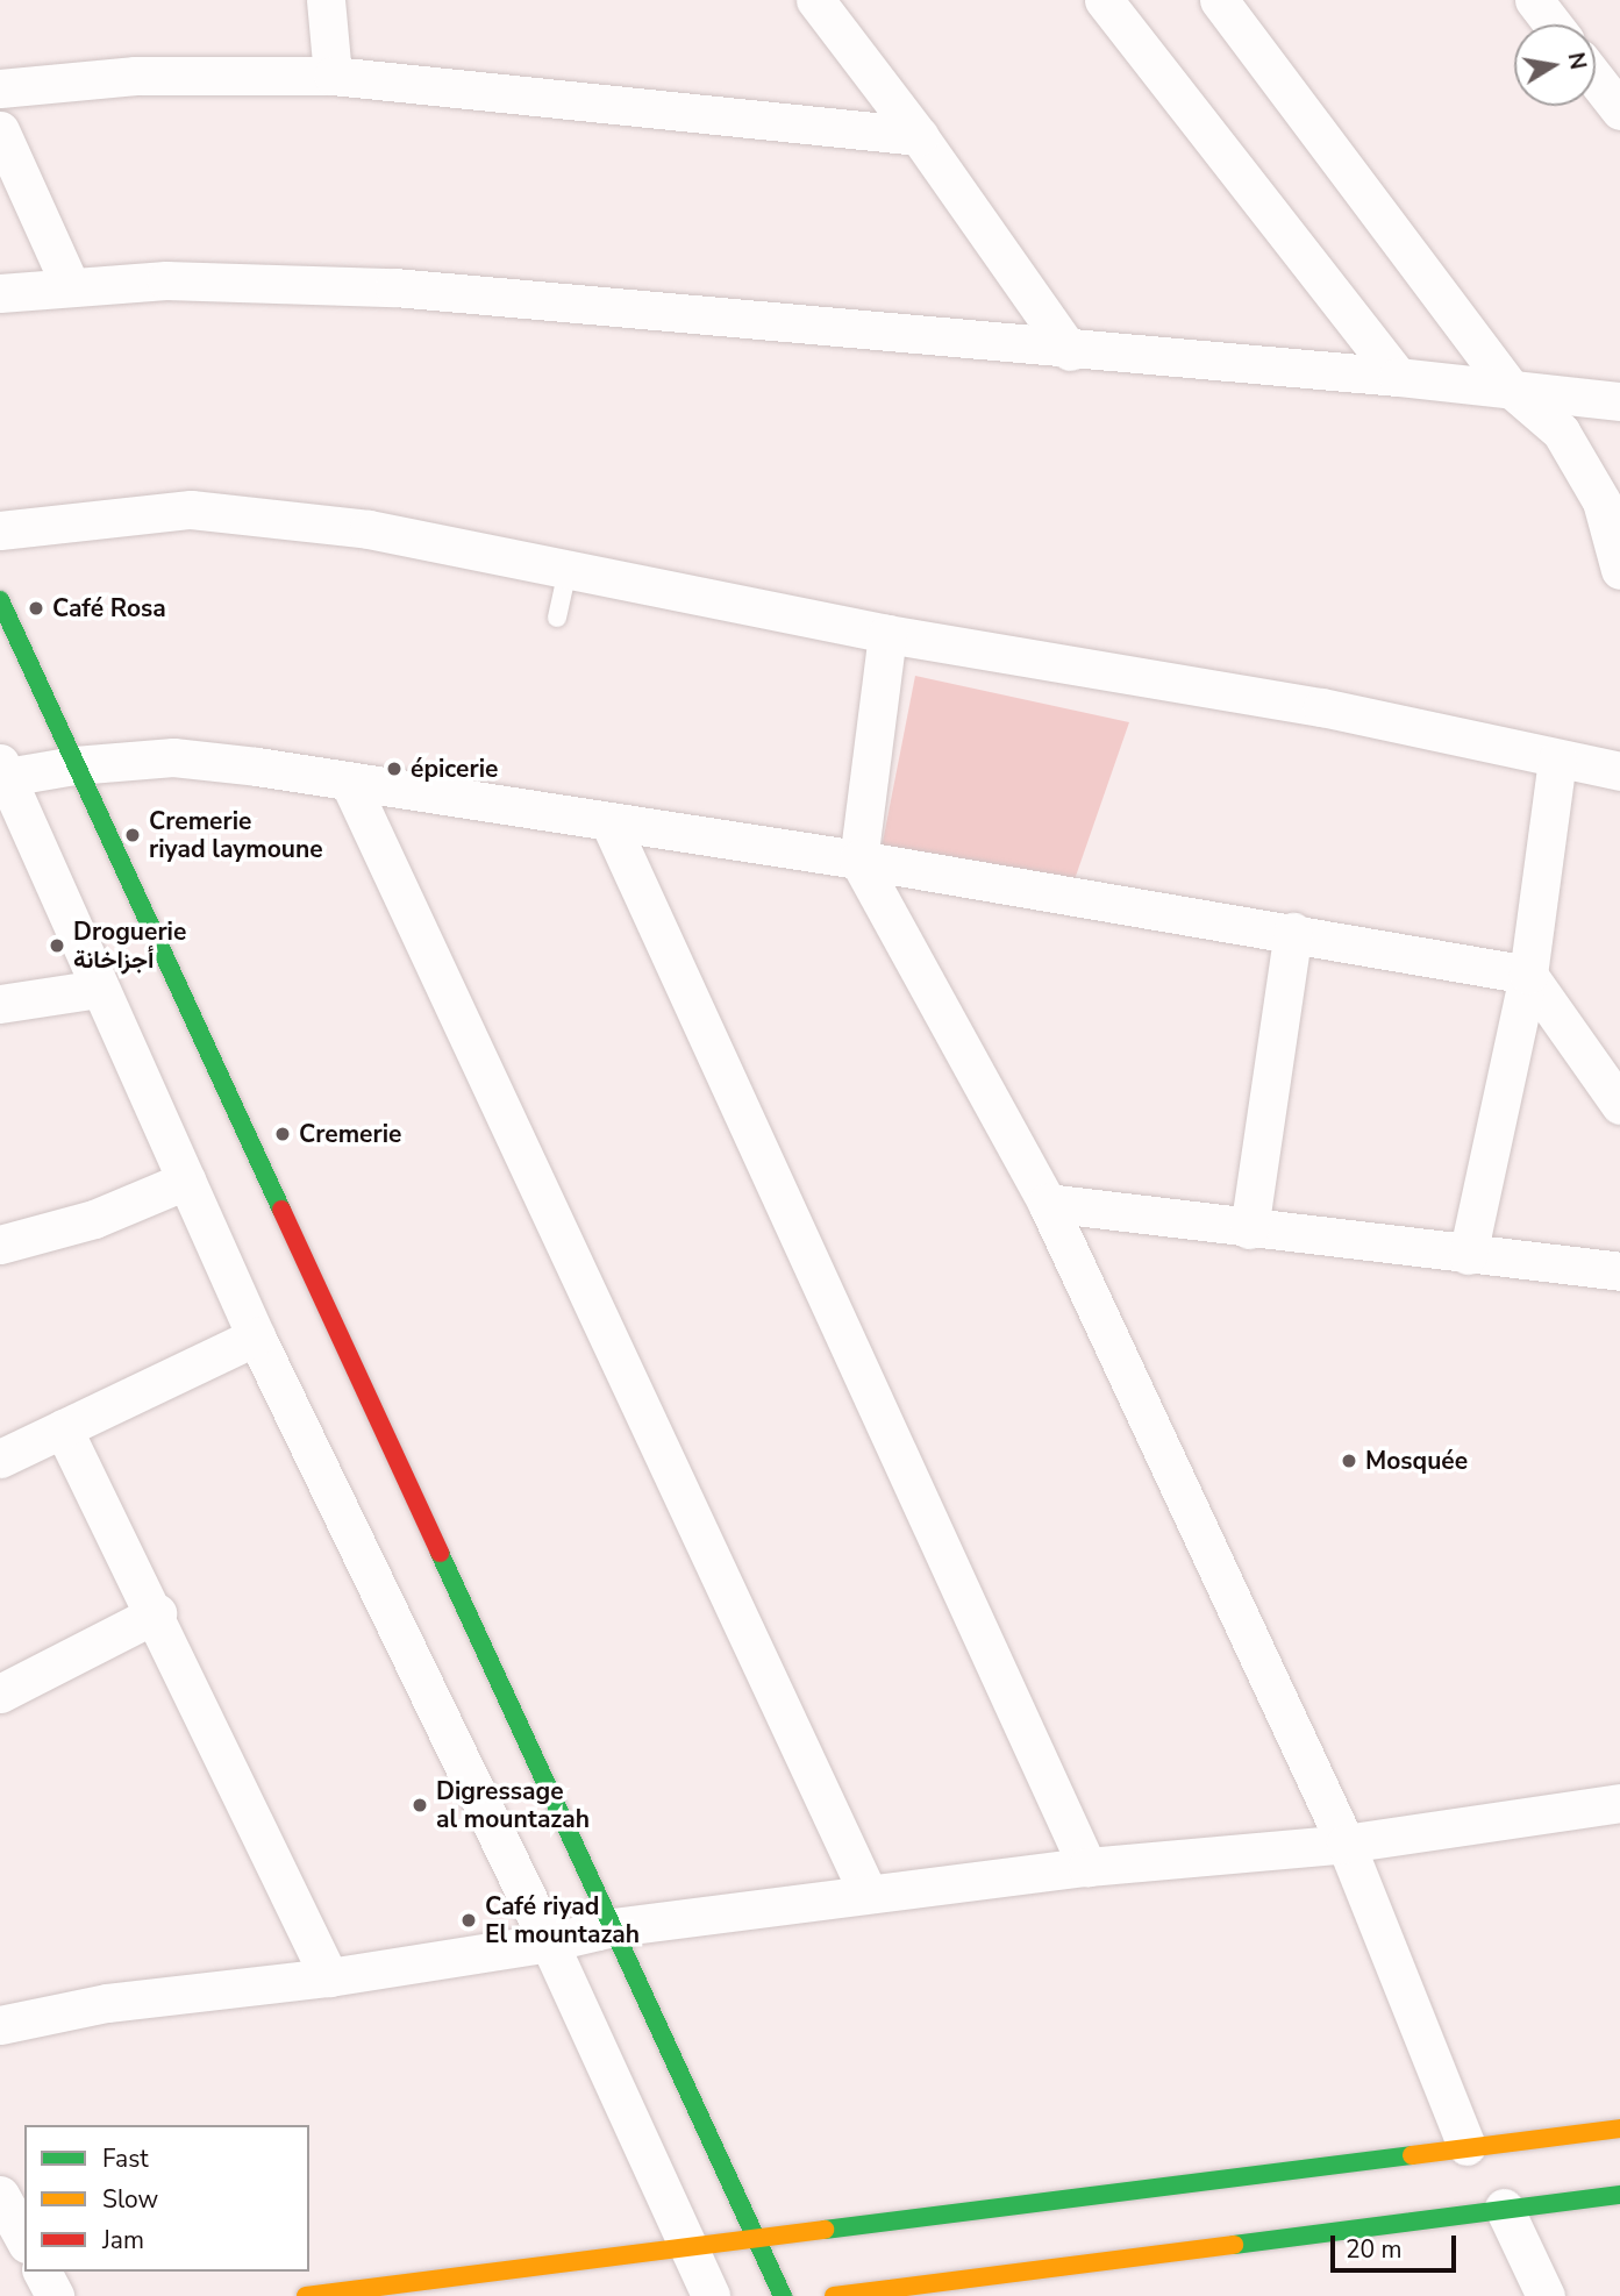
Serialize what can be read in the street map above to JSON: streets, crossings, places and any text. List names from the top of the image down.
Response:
{
  "places": [
    "Café Rosa",
    "épicerie",
    "Cremerie riyad laymoune",
    "Droguerie أجزاخانة",
    "Cremerie",
    "Mosquée",
    "Digressage al mountazah",
    "Café riyad El mountazah"
  ],
  "legend": ["Fast", "Slow", "Jam"],
  "scale_bar": "20 m",
  "north": "right"
}
